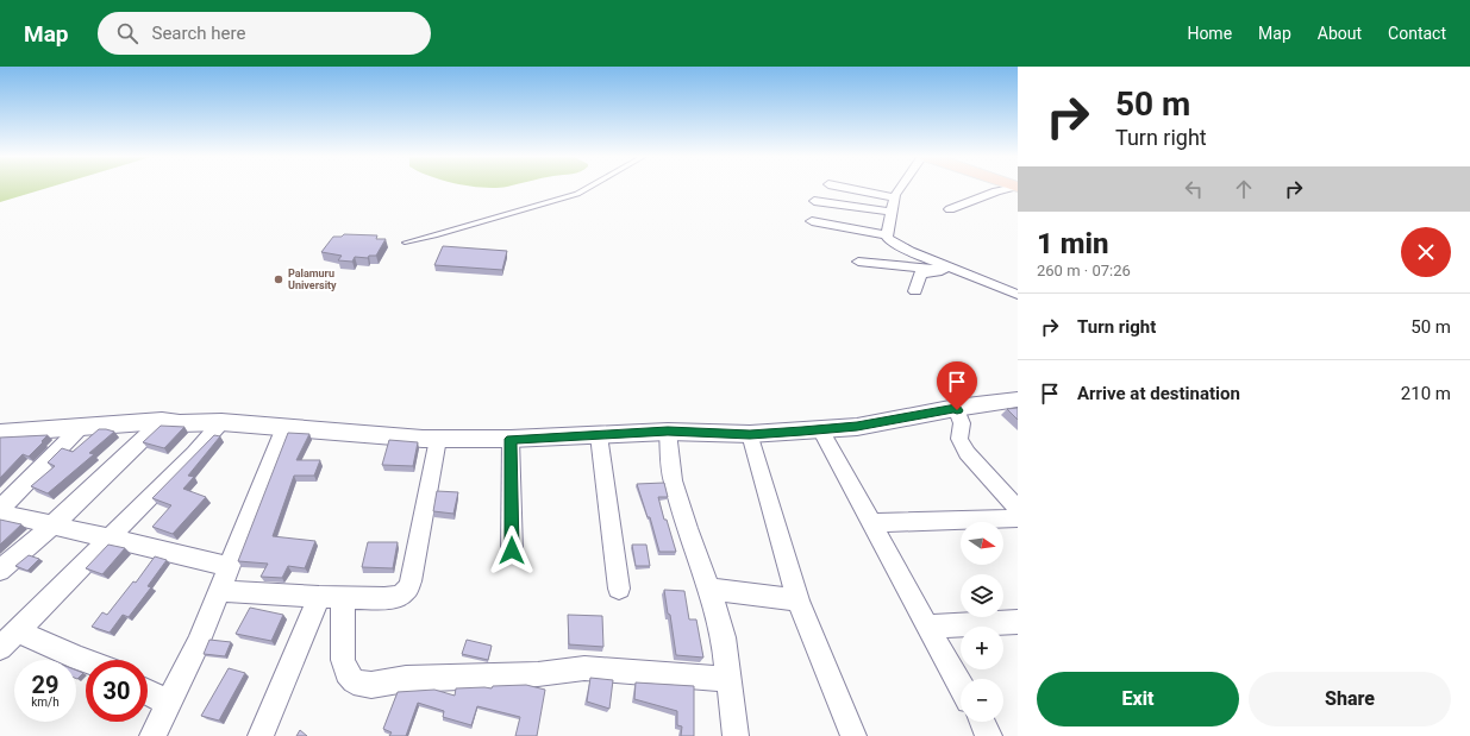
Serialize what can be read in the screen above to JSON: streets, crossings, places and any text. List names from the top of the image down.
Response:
{
  "places": ["Palamuru University"],
  "north": "right",
  "page": {
    "header": "Map",
    "search": "Search here",
    "nav": [
      "Home",
      "Map",
      "About",
      "Contact"
    ],
    "turn": ["50 m", "Turn right"],
    "heading": ["1 min", "260 m · 07:26"],
    "list": [
      {
        "name": "Turn right",
        "value": "50 m"
      },
      {
        "name": "Arrive at destination",
        "value": "210 m"
      }
    ],
    "map_buttons": ["+", "−"],
    "speed": "29 km/h",
    "limit": "30",
    "buttons": ["Exit", "Share"]
  }
}
